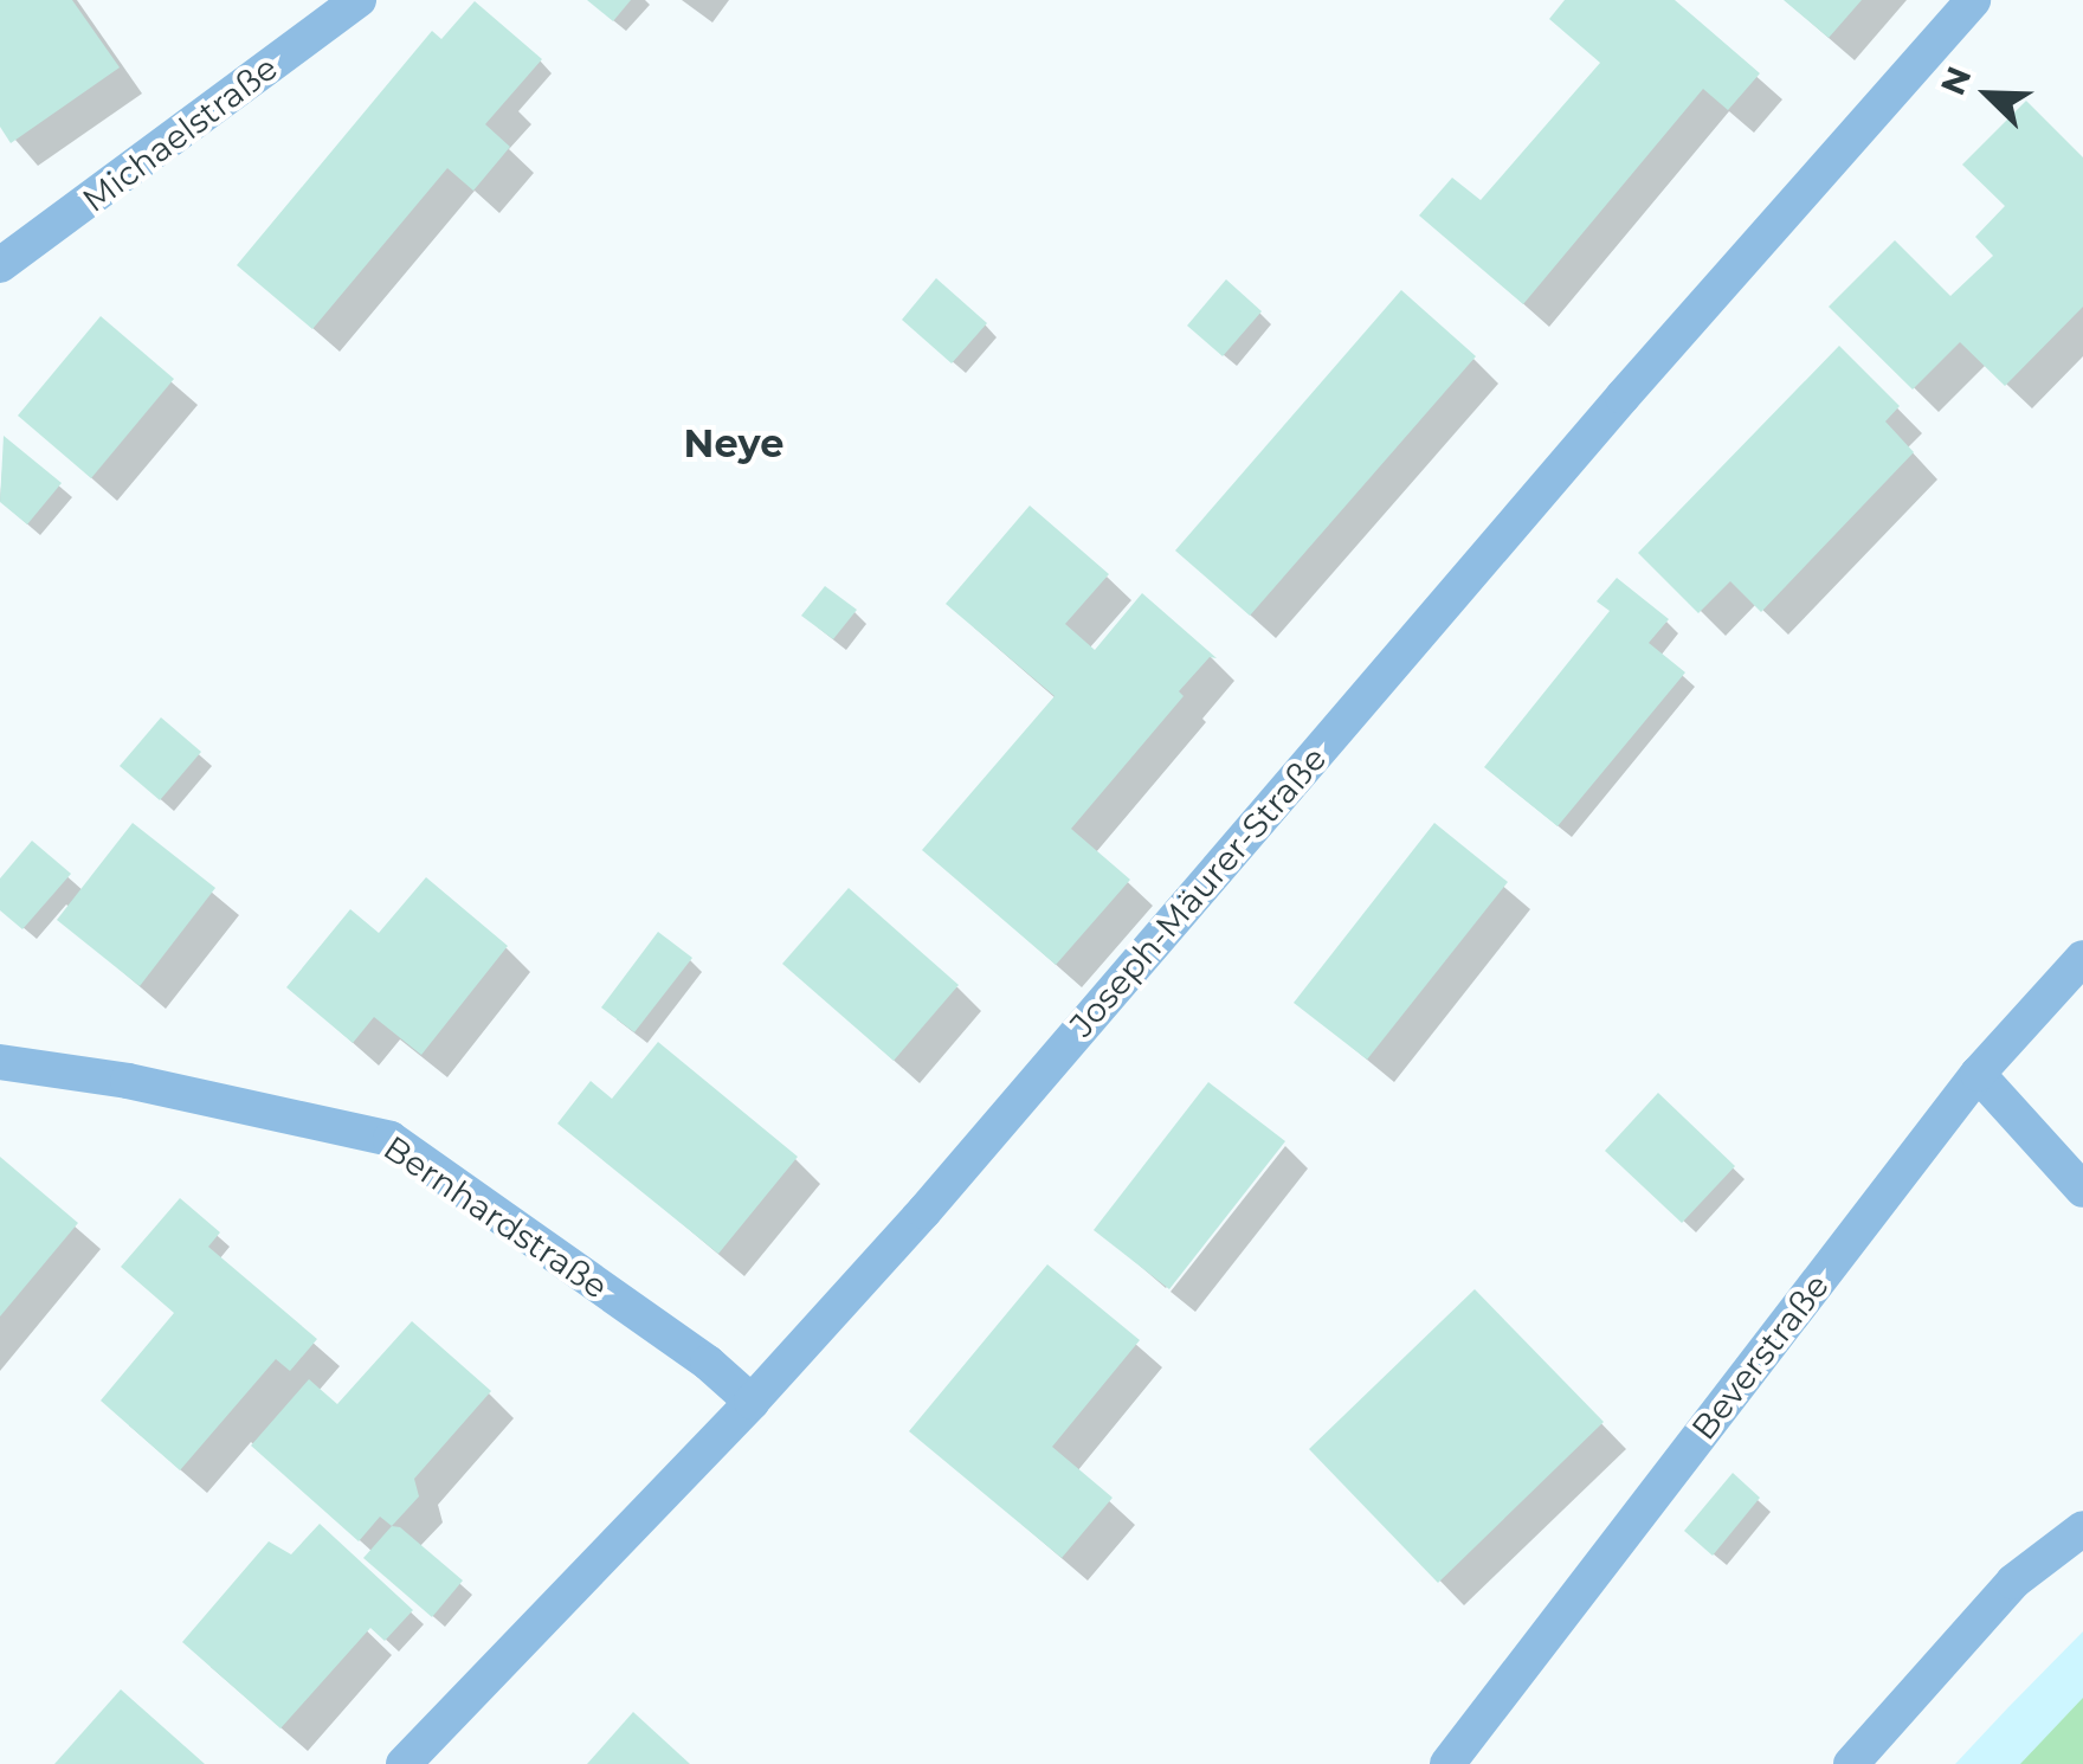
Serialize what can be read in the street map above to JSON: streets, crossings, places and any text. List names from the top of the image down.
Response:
{
  "streets": {
    "street": [
      "Michaelstraße",
      "Joseph-Mäurer-Straße",
      "Bernhardstraße",
      "Beverstraße"
    ]
  },
  "crossings": [
    ["Joseph-Mäurer-Straße", "Bernhardstraße"]
  ],
  "districts": ["Neye"],
  "north": "top left"
}
